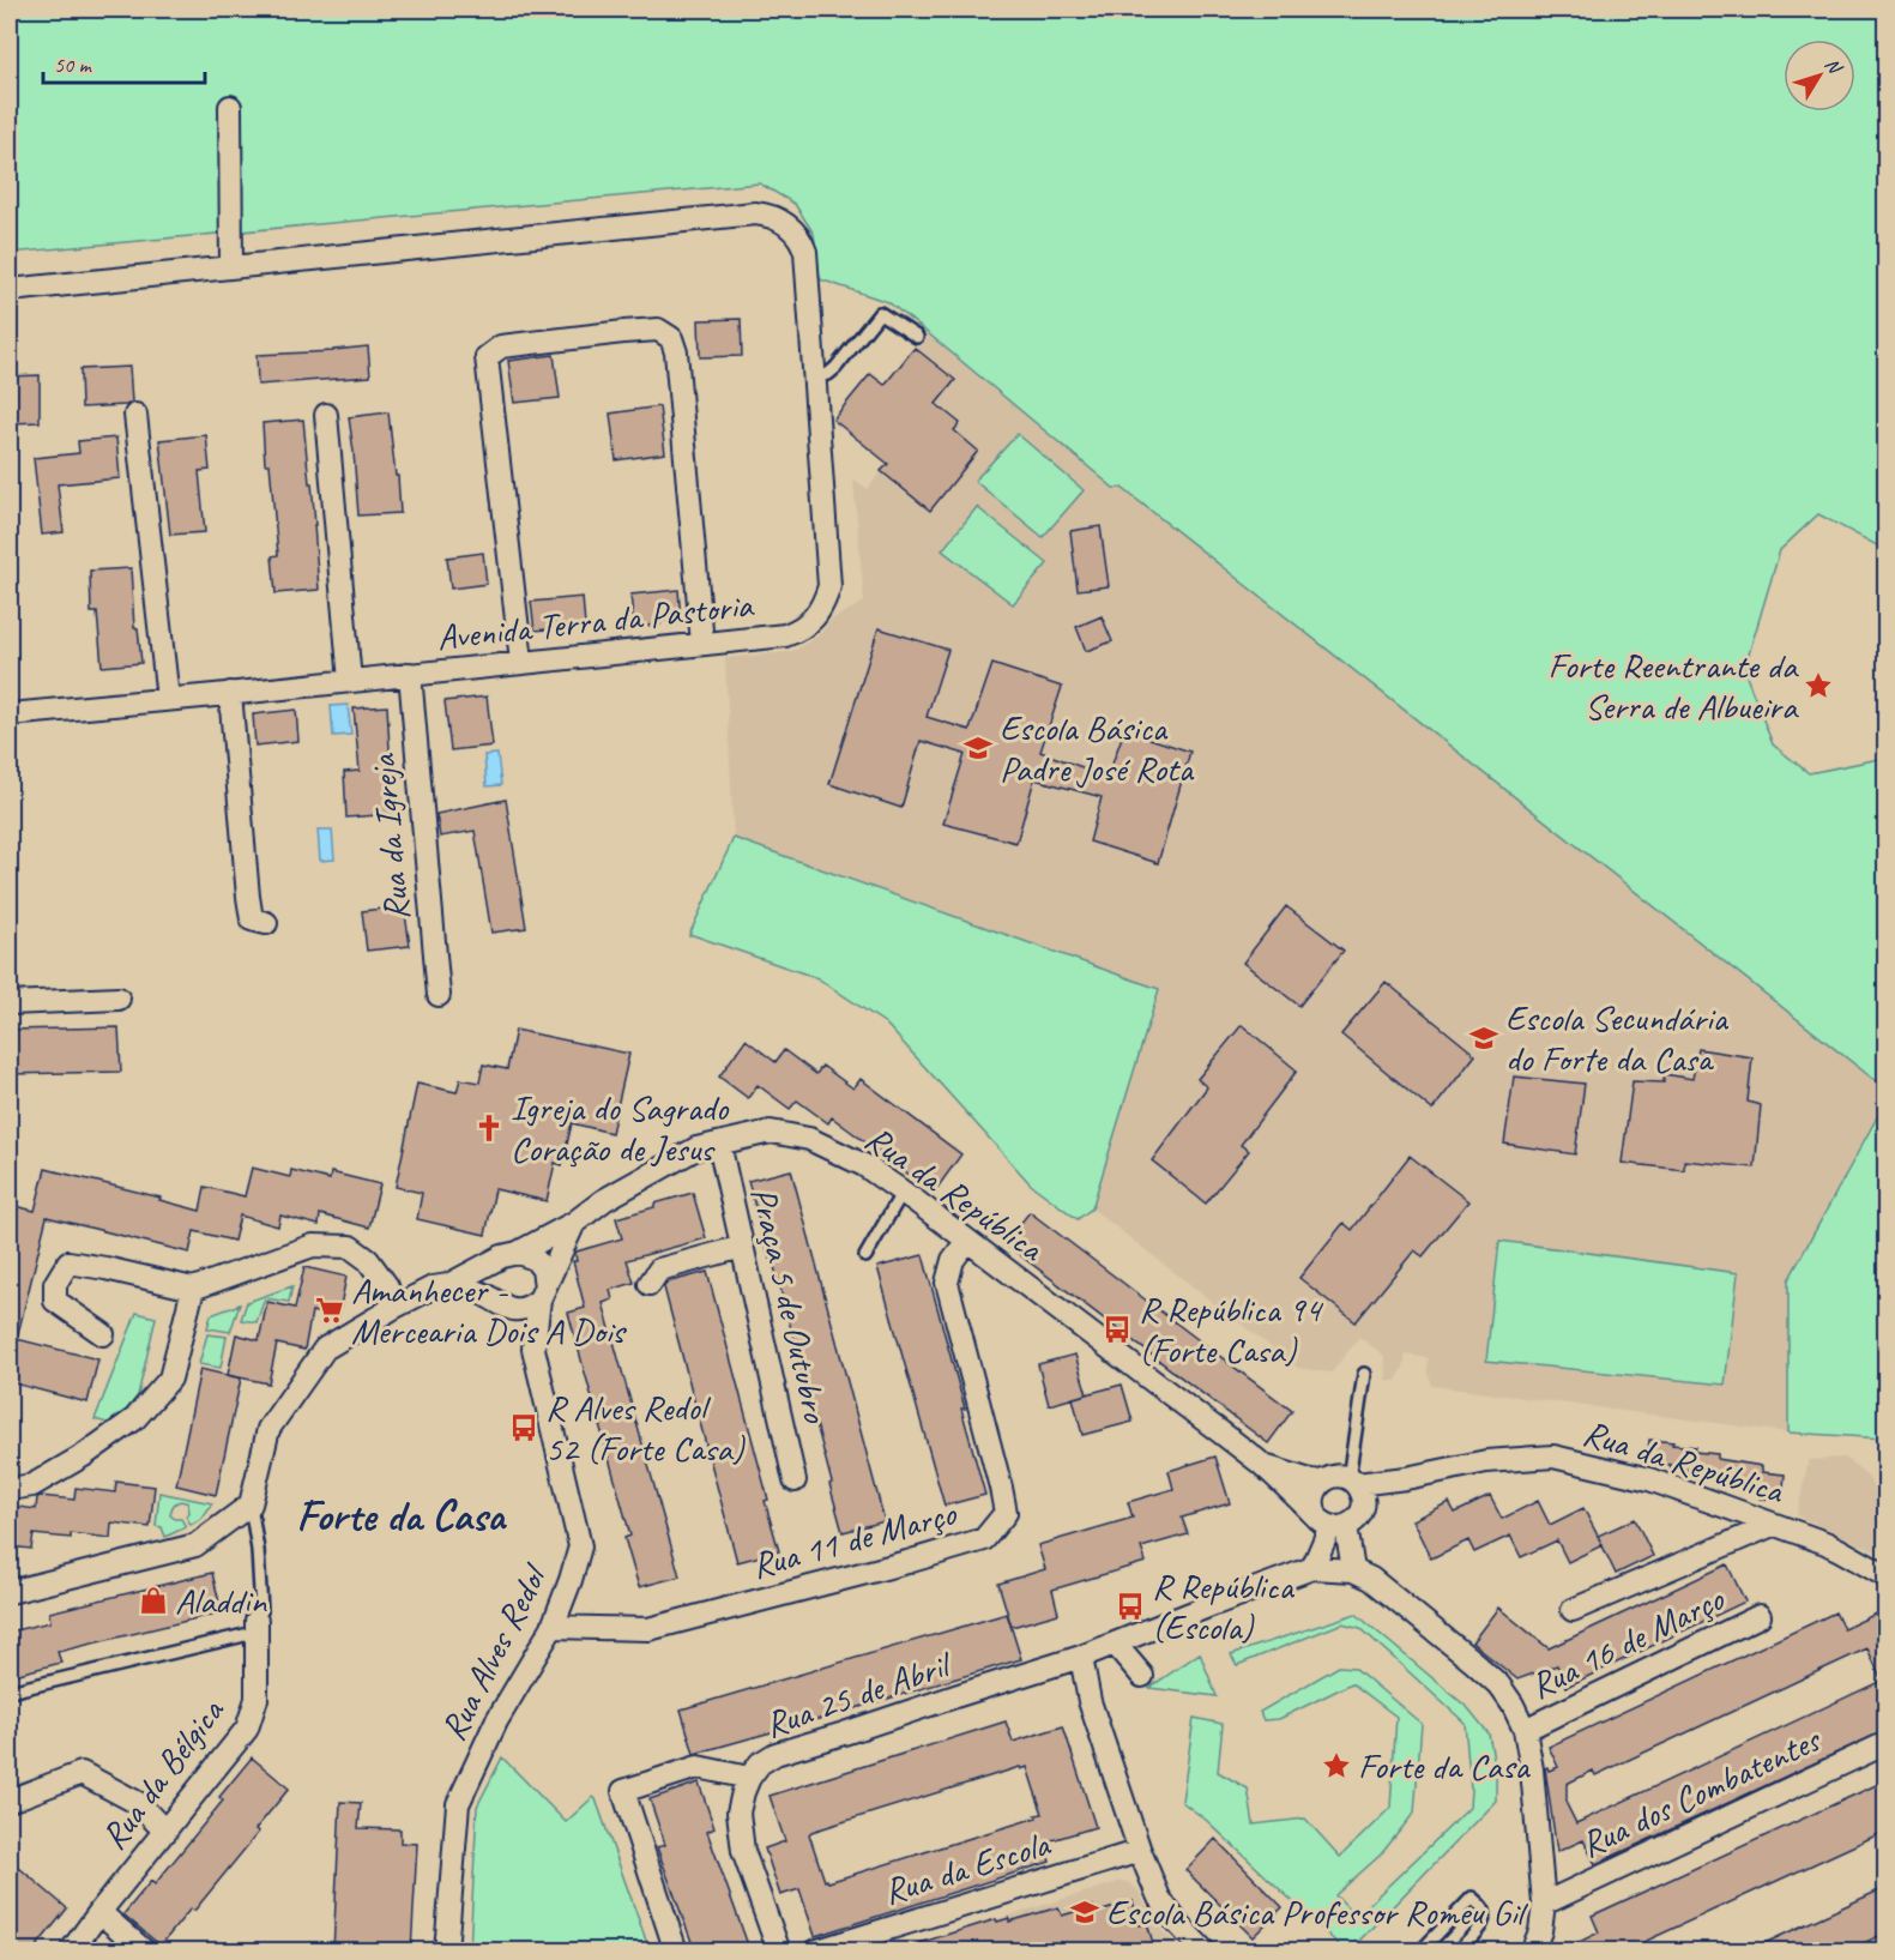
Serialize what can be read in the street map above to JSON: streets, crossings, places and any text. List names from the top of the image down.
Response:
{
  "streets": {
    "street": [
      "Avenida Terra da Pastoria",
      "Rua da Igreja",
      "Rua da República",
      "Praça 5 de Outubro",
      "Rua 11 de Março",
      "Rua 16 de Março",
      "Rua Alves Redol",
      "Rua 25 de Abril",
      "Rua da Bélgica",
      "Rua dos Combatentes",
      "Rua da Escola"
    ]
  },
  "crossings": [
    ["Avenida Terra da Pastoria", "Rua da Igreja"],
    ["Rua da República", "Praça 5 de Outubro"],
    ["Rua da República", "Rua 11 de Março"],
    ["Rua da República", "Rua Alves Redol"],
    ["Rua 11 de Março", "Rua Alves Redol"]
  ],
  "districts": ["Forte da Casa"],
  "places": {
    "place": ["Forte Reentrante da Serra de Albueira", "Forte da Casa"],
    "school or university": ["Escola Básica Padre José Rota", "Escola Secundária do Forte da Casa", "Escola Básica Professor Romeu Gil"],
    "church": ["Igreja do Sagrado Coração de Jesus"],
    "supermarket": ["Amanhecer - Mercearia Dois A Dois"],
    "bus stop": ["R República 94 (Forte Casa)", "R Alves Redol 52 (Forte Casa)", "R República (Escola)"],
    "shop": ["Aladdin"]
  },
  "scale_bar": "50 m",
  "north": "top right"
}
